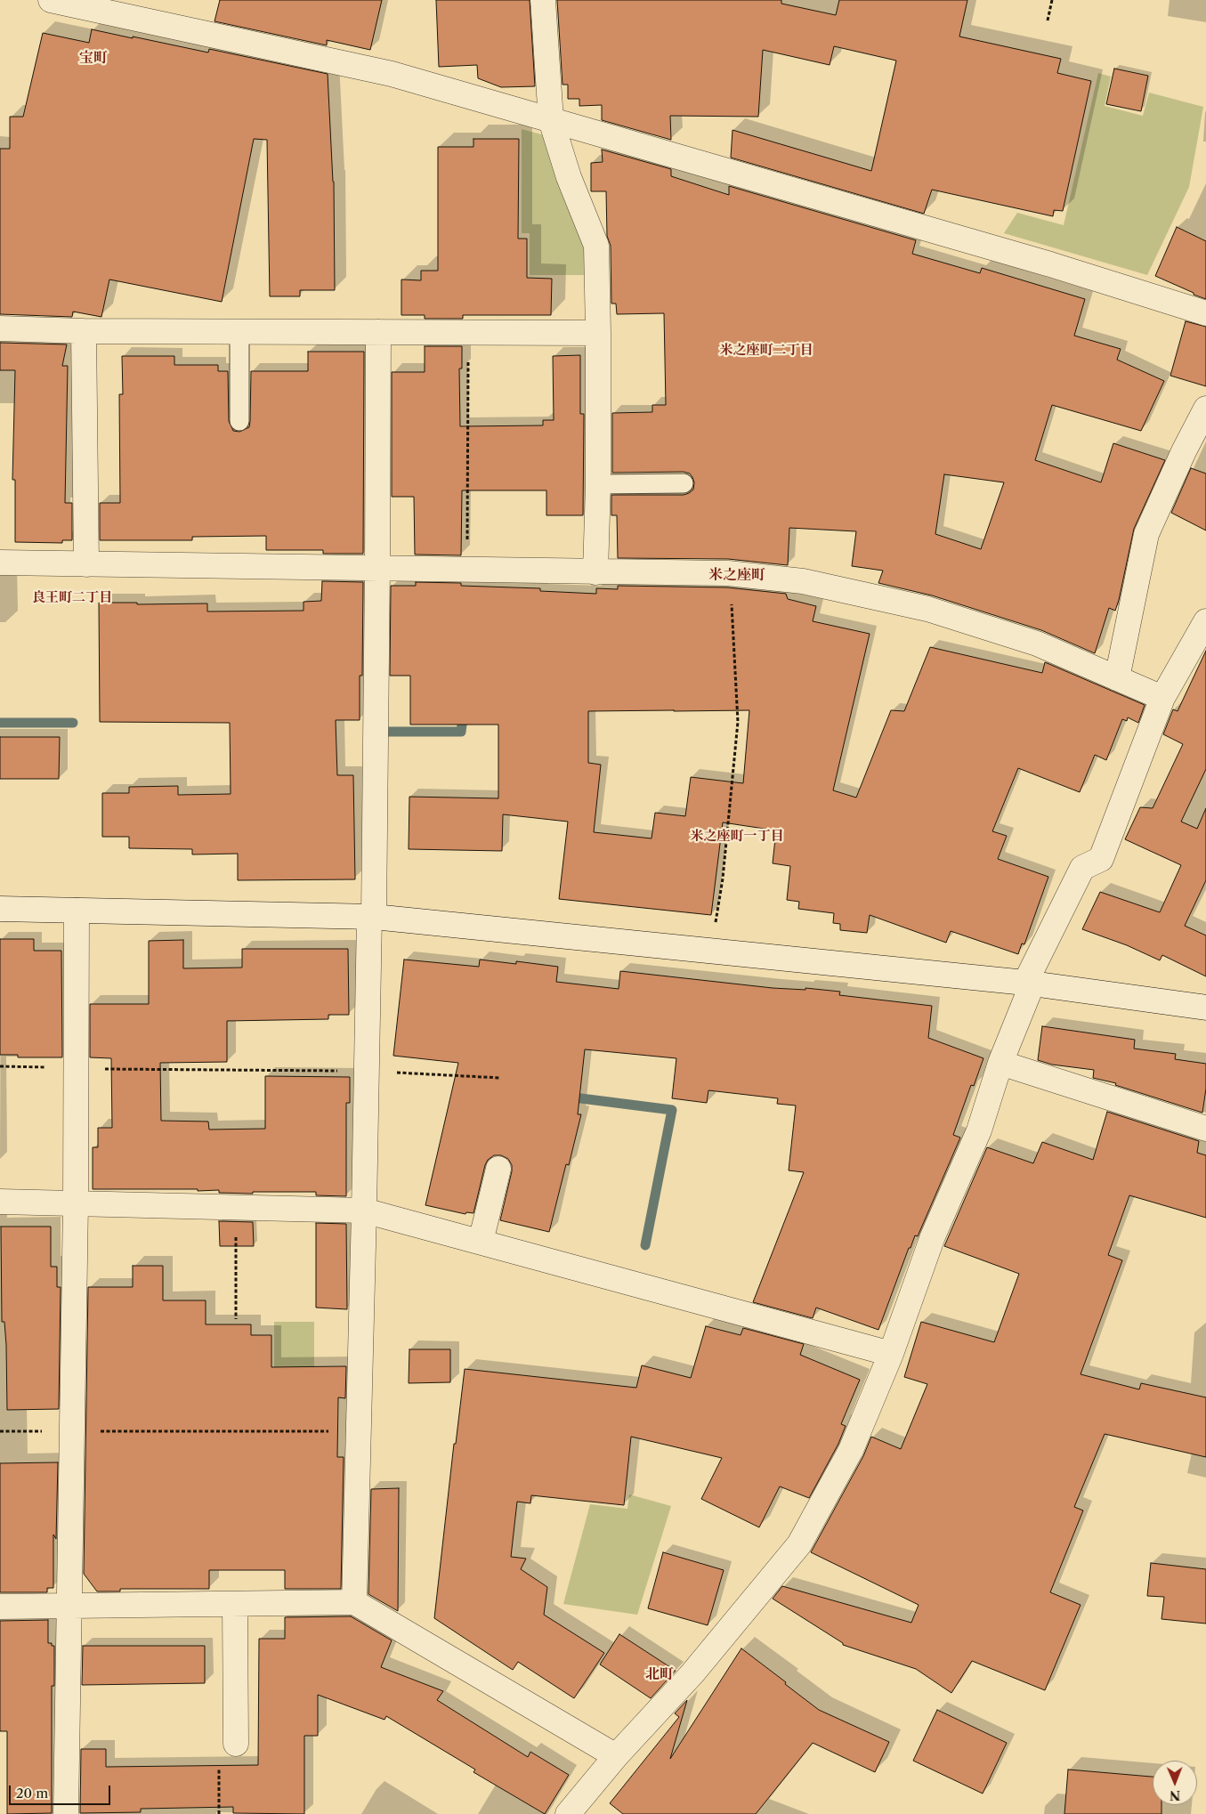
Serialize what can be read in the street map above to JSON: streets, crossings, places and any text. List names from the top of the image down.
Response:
{
  "districts": [
    "宝町",
    "米之座町二丁目",
    "米之座町",
    "良王町二丁目",
    "米之座町一丁目",
    "北町"
  ],
  "scale_bar": "20 m",
  "north": "bottom"
}
